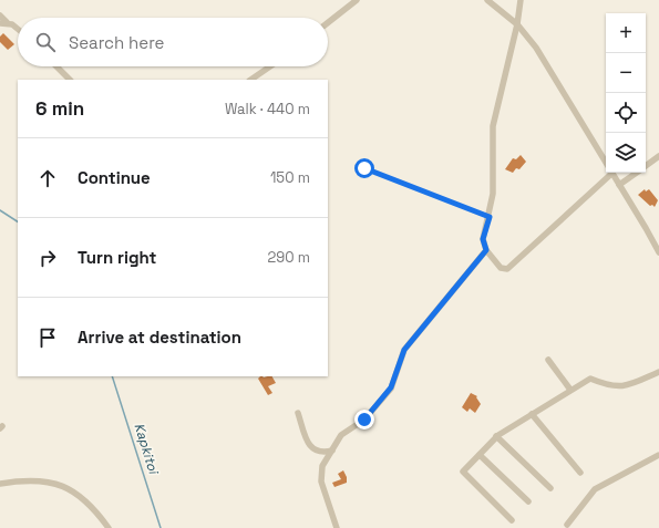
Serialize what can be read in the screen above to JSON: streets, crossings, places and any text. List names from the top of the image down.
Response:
{
  "water": ["Kapkitoi"],
  "page": {
    "map_buttons": ["+", "−"],
    "search": "Search here",
    "heading": ["6 min", "Walk · 440 m"],
    "list": [
      ["Continue", "150 m"],
      ["Turn right", "290 m"],
      "Arrive at destination"
    ]
  }
}
